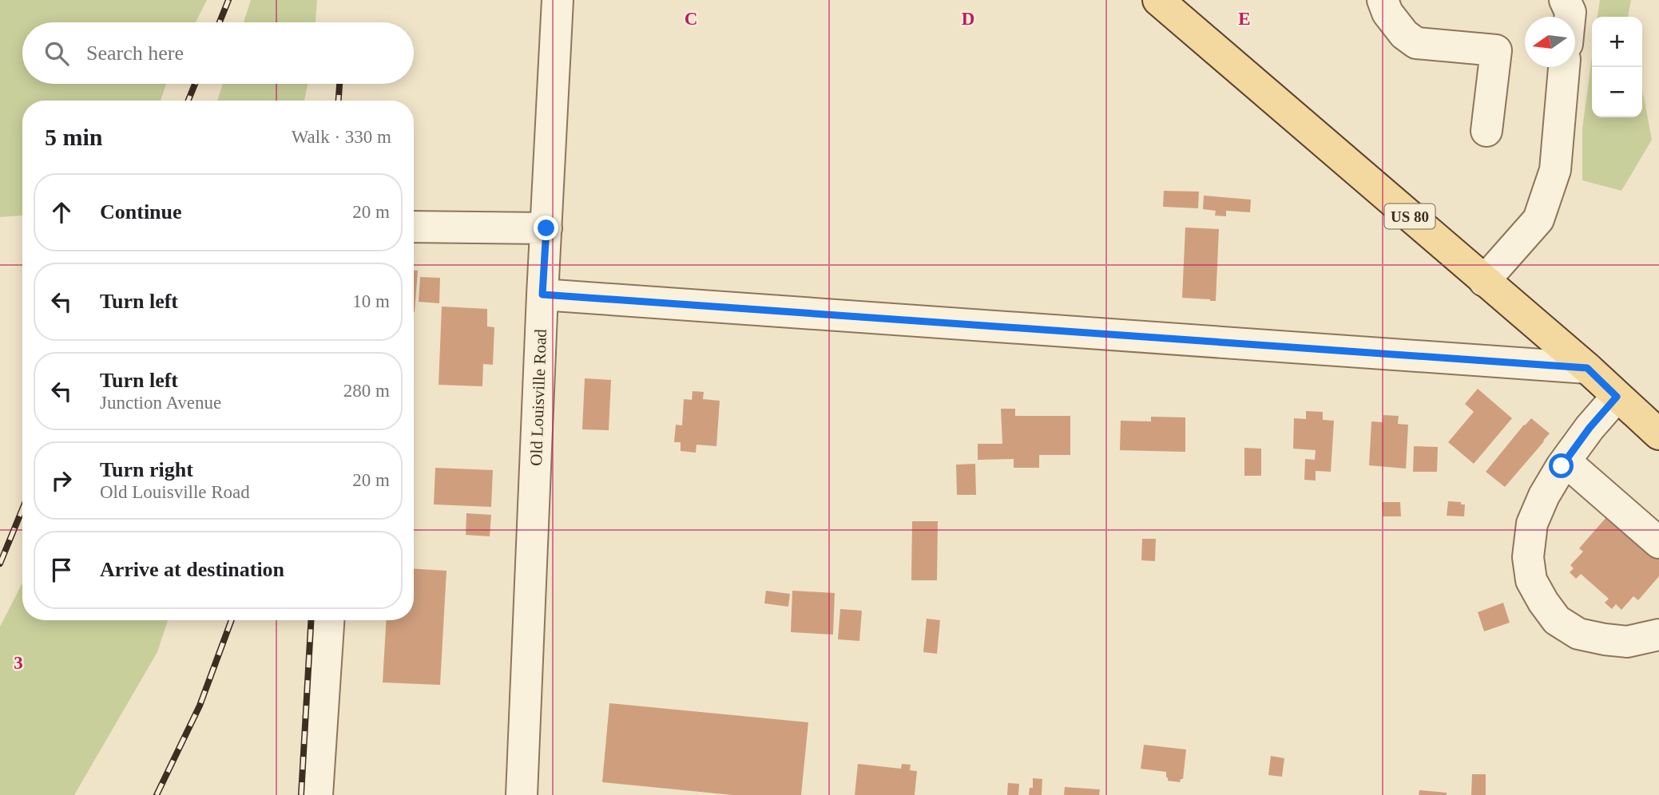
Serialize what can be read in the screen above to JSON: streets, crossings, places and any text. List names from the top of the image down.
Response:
{
  "streets": {
    "main road": ["US 80"],
    "street": ["Old Louisville Road"]
  },
  "north": "left",
  "page": {
    "map_buttons": ["+", "−"],
    "search": "Search here",
    "heading": ["5 min", "Walk · 330 m"],
    "list": [
      ["Continue", "20 m"],
      ["Turn left", "10 m"],
      ["Turn left", "Junction Avenue", "280 m"],
      ["Turn right", "Old Louisville Road", "20 m"],
      "Arrive at destination"
    ]
  },
  "grid": {
    "columns": ["C", "D", "E"],
    "rows": ["3"]
  }
}
